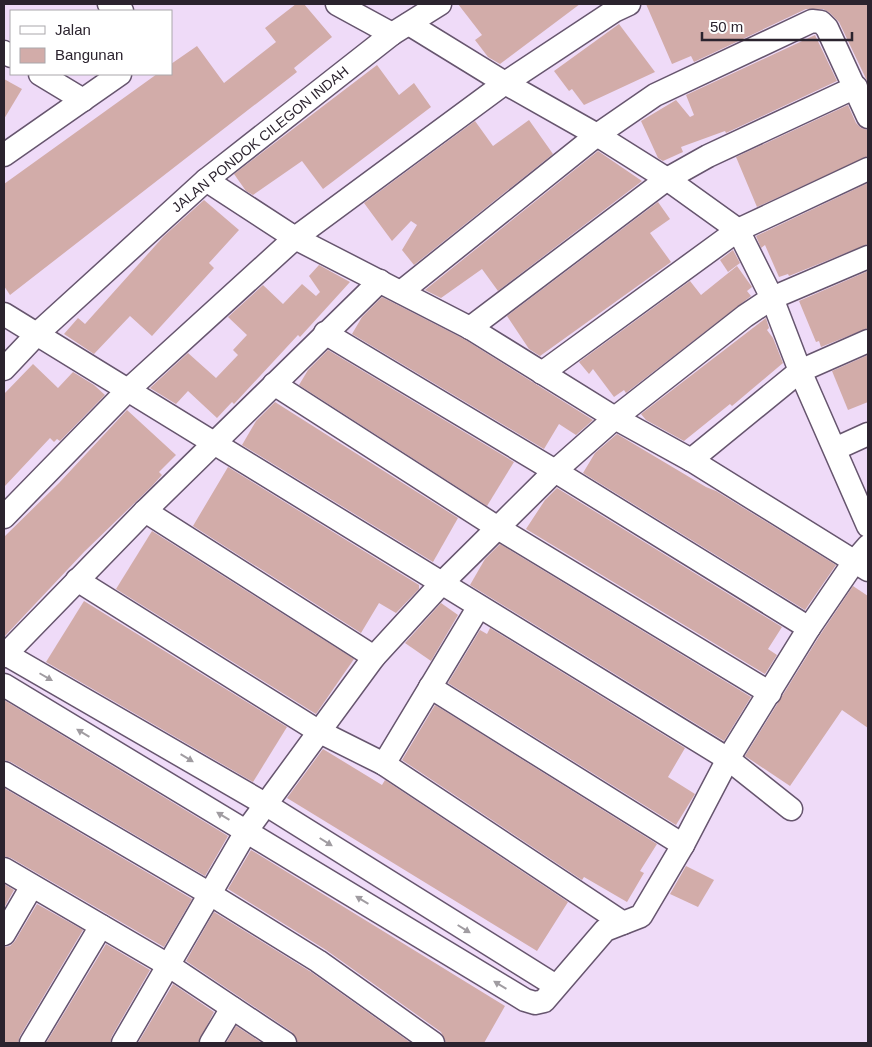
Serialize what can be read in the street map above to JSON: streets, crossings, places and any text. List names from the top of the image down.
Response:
{
  "streets": {
    "street": ["JALAN PONDOK CILEGON INDAH"]
  },
  "legend": ["Jalan", "Bangunan"],
  "scale_bar": "50 m"
}
